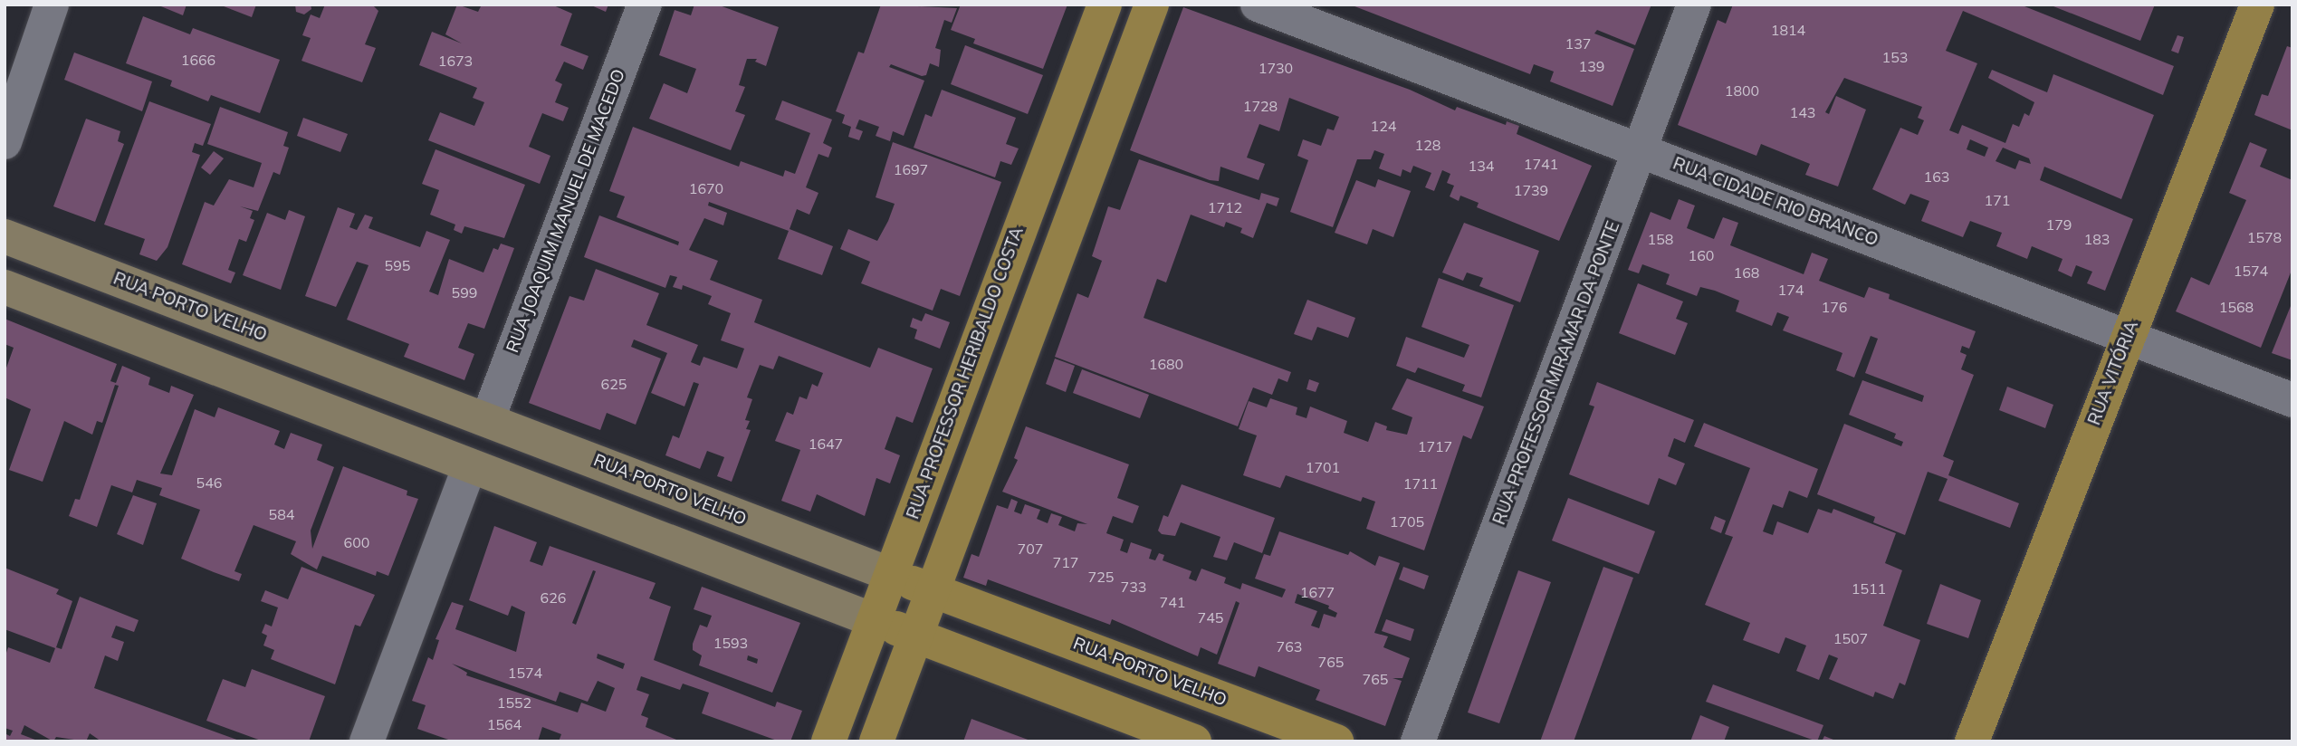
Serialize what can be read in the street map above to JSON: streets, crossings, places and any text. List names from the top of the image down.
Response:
{
  "streets": {
    "main road": ["RUA PORTO VELHO", "RUA PROFESSOR HERIBALDO COSTA", "RUA VITÓRIA"],
    "street": ["RUA CIDADE RIO BRANCO", "RUA JOAQUIM MANUEL DE MACEDO", "RUA PROFESSOR MIRAMAR DA PONTE"]
  },
  "crossings": [
    ["RUA CIDADE RIO BRANCO", "RUA PROFESSOR MIRAMAR DA PONTE"],
    ["RUA CIDADE RIO BRANCO", "RUA VITÓRIA"],
    ["RUA JOAQUIM MANUEL DE MACEDO", "RUA PORTO VELHO"],
    ["RUA PORTO VELHO", "RUA PROFESSOR HERIBALDO COSTA"]
  ],
  "house_numbers": [
    "1814",
    "137",
    "153",
    "1666",
    "1673",
    "139",
    "1730",
    "1800",
    "1728",
    "143",
    "124",
    "128",
    "1741",
    "134",
    "1697",
    "163",
    "1670",
    "1739",
    "171",
    "1712",
    "179",
    "1578",
    "158",
    "183",
    "160",
    "595",
    "1574",
    "168",
    "174",
    "599",
    "176",
    "1568",
    "1680",
    "625",
    "1647",
    "1717",
    "1701",
    "546",
    "1711",
    "584",
    "1705",
    "600",
    "707",
    "717",
    "725",
    "733",
    "1511",
    "1677",
    "626",
    "741",
    "745",
    "1507",
    "1593",
    "763",
    "765",
    "1574",
    "765",
    "1552",
    "1564"
  ]
}
